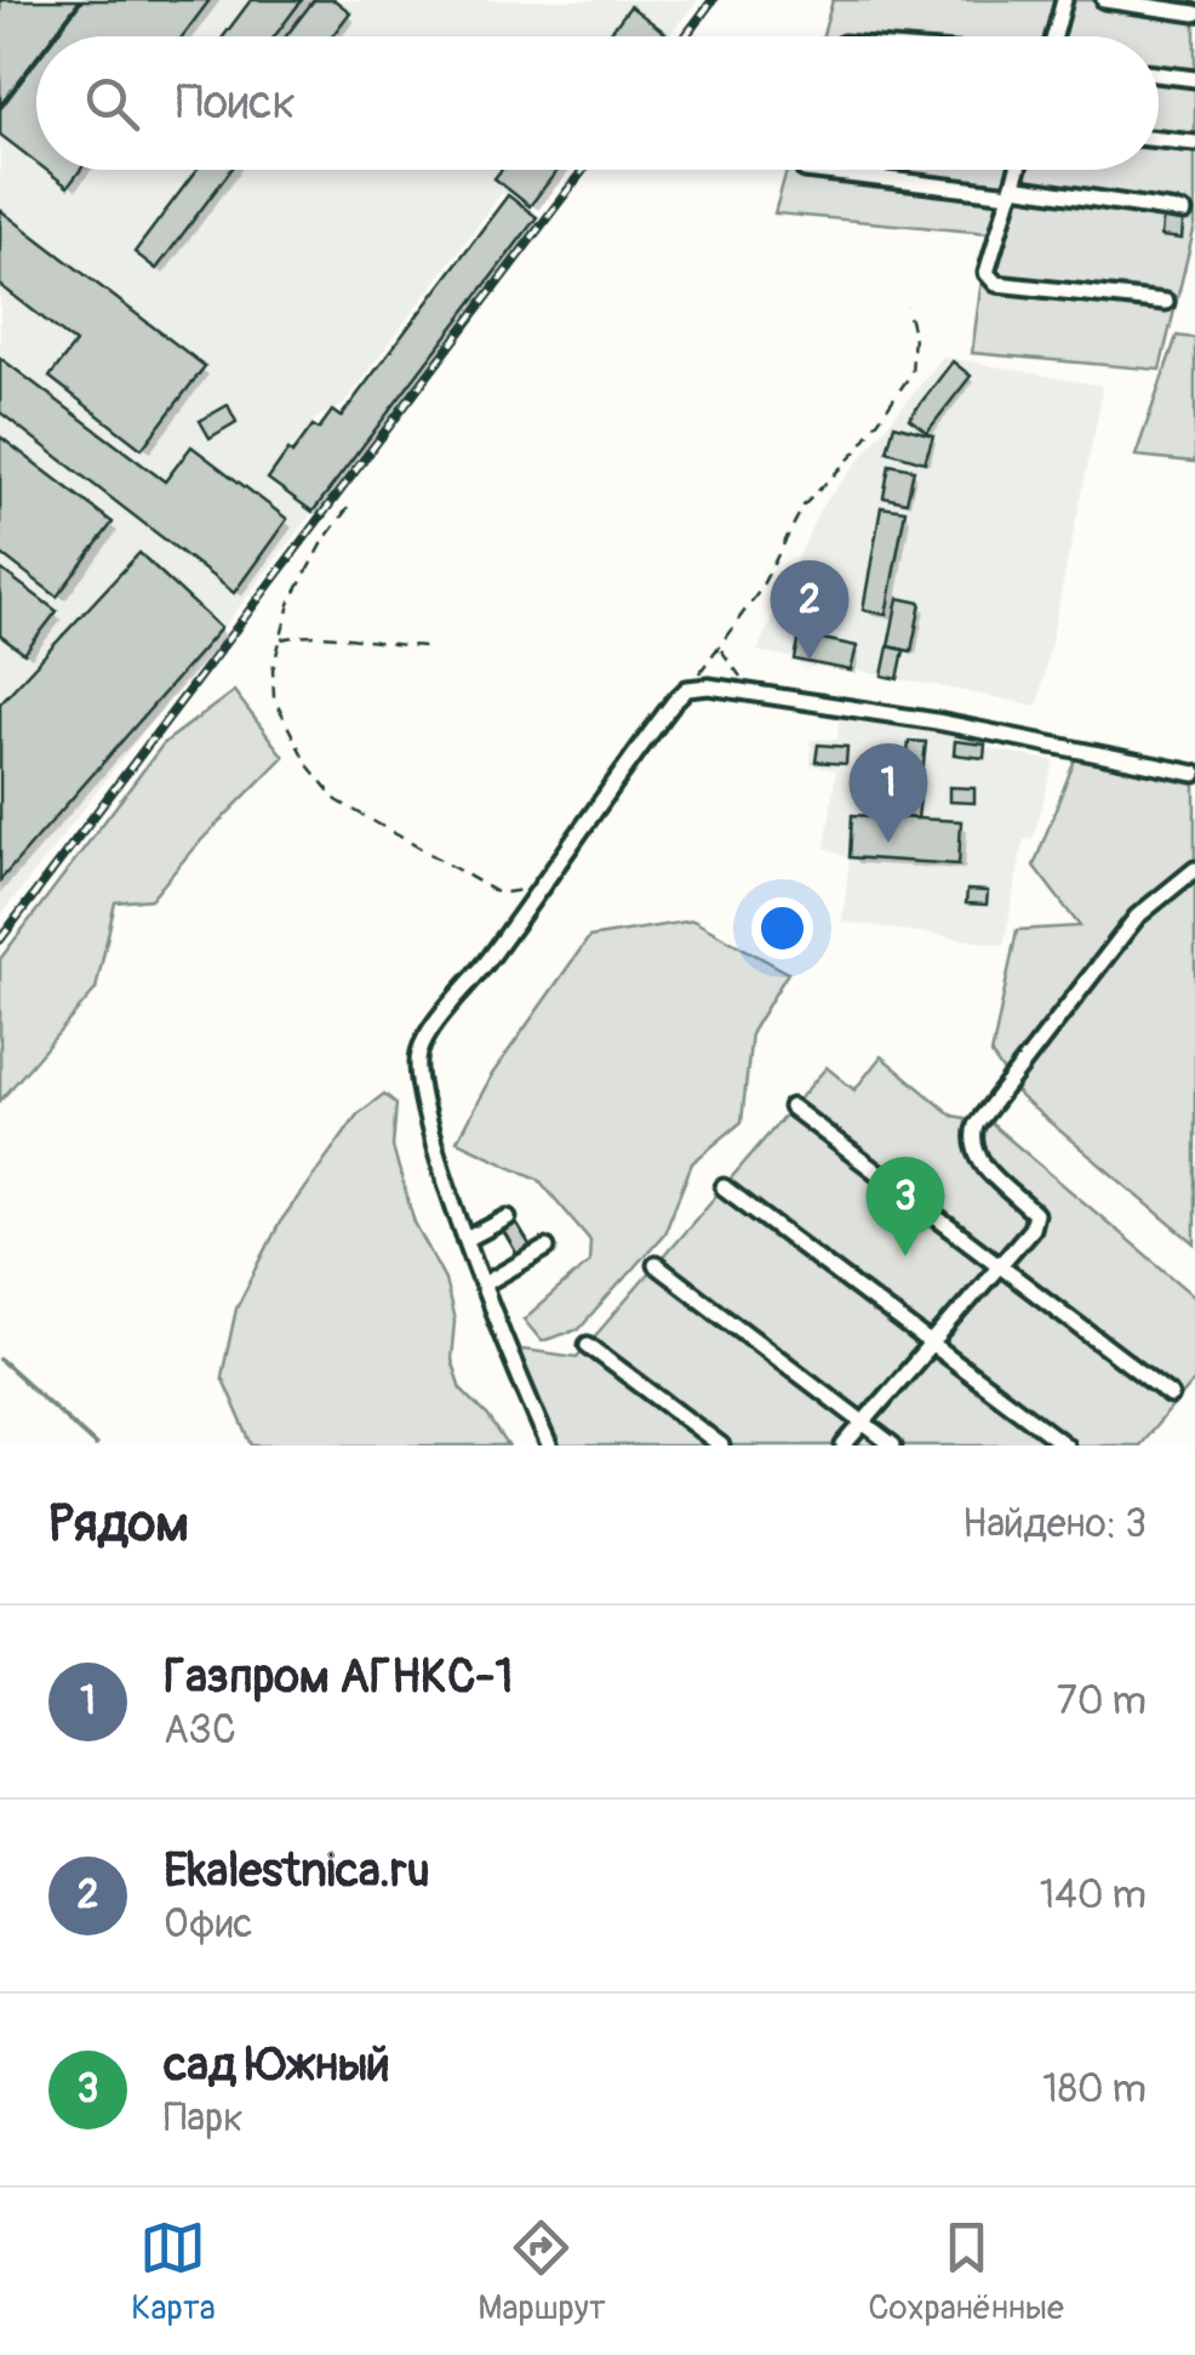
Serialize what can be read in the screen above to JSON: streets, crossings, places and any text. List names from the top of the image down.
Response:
{
  "page": {
    "search": "Поиск",
    "pins": ["2", "1", "3"],
    "heading": ["Рядом", "Найдено: 3"],
    "list": [
      {
        "mark": "1",
        "name": "Газпром АГНКС-1",
        "note": "АЗС",
        "value": "70 m"
      },
      {
        "mark": "2",
        "name": "Ekalestnica.ru",
        "note": "Офис",
        "value": "140 m"
      },
      {
        "mark": "3",
        "name": "сад Южный",
        "note": "Парк",
        "value": "180 m"
      }
    ],
    "nav": ["Карта", "Маршрут", "Сохранённые"]
  }
}
